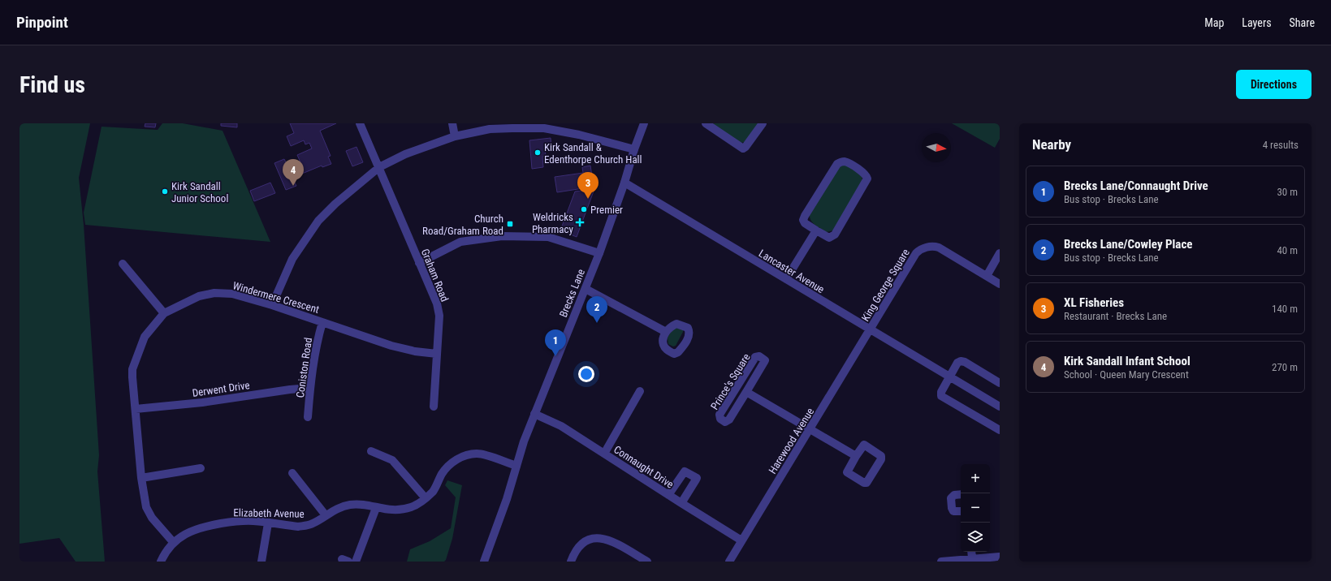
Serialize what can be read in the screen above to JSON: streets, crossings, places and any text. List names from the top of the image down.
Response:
{
  "streets": {
    "street": [
      "Lancaster Avenue",
      "Graham Road",
      "King George Square",
      "Brecks Lane",
      "Windermere Crescent",
      "Coniston Road",
      "Prince's Square",
      "Derwent Drive",
      "Harewood Avenue",
      "Connaught Drive",
      "Elizabeth Avenue"
    ]
  },
  "crossings": [
    ["Lancaster Avenue", "King George Square"],
    ["Lancaster Avenue", "Brecks Lane"],
    ["Lancaster Avenue", "Harewood Avenue"],
    ["Graham Road", "Windermere Crescent"],
    ["King George Square", "Harewood Avenue"],
    ["Brecks Lane", "Connaught Drive"],
    ["Brecks Lane", "Elizabeth Avenue"],
    ["Windermere Crescent", "Coniston Road"],
    ["Windermere Crescent", "Derwent Drive"],
    ["Windermere Crescent", "Elizabeth Avenue"],
    ["Coniston Road", "Derwent Drive"],
    ["Prince's Square", "Harewood Avenue"],
    ["Harewood Avenue", "Connaught Drive"]
  ],
  "places": {
    "other": ["Kirk Sandall & Edenthorpe Church Hall", "Kirk Sandall Junior School", "Premier"],
    "health": ["Weldricks Pharmacy"],
    "transit": ["Church Road/Graham Road"]
  },
  "north": "right",
  "page": {
    "header": "Pinpoint",
    "nav": ["Map", "Layers", "Share"],
    "buttons": "Directions",
    "title": "Find us",
    "heading": ["Nearby", "4 results"],
    "pins": [
      "4",
      "3",
      "2",
      "1"
    ],
    "list": [
      {
        "mark": "1",
        "name": "Brecks Lane/Connaught Drive",
        "note": "Bus stop · Brecks Lane",
        "value": "30 m"
      },
      {
        "mark": "2",
        "name": "Brecks Lane/Cowley Place",
        "note": "Bus stop · Brecks Lane",
        "value": "40 m"
      },
      {
        "mark": "3",
        "name": "XL Fisheries",
        "note": "Restaurant · Brecks Lane",
        "value": "140 m"
      },
      {
        "mark": "4",
        "name": "Kirk Sandall Infant School",
        "note": "School · Queen Mary Crescent",
        "value": "270 m"
      }
    ],
    "map_buttons": ["+", "−"]
  }
}
